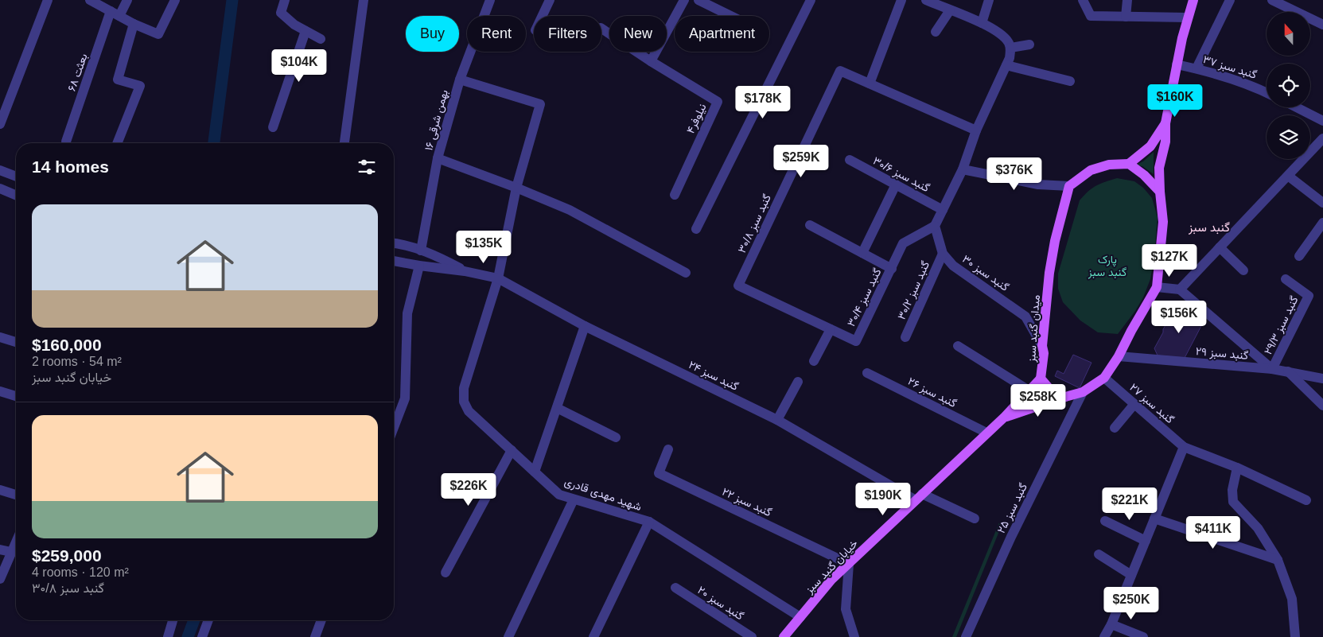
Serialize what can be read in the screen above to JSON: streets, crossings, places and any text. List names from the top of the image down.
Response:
{
  "streets": {
    "main road": ["میدان گنبد سبز", "خیابان گنبد سبز"],
    "street": [
      "گنبد سبز ۳۷",
      "بعثت ۶۸",
      "نیلوفر۴",
      "بهمن شرقی ۱۶",
      "گنبد سبز ۳۰/۶",
      "گنبد سبز ۳۰/۸",
      "گنبد سبز ۳۰",
      "گنبد سبز ۳۰/۲",
      "گنبد سبز ۳۰/۴",
      "گنبد سبز ۲۹/۳",
      "گنبد سبز ۲۹",
      "گنبد سبز ۲۴",
      "گنبد سبز ۲۶",
      "گنبد سبز ۲۷",
      "شهید مهدی قادری",
      "گنبد سبز ۲۲",
      "گنبد سبز ۲۵",
      "گنبد سبز ۲۰"
    ]
  },
  "crossings": [
    ["گنبد سبز ۳۰/۸", "گنبد سبز ۳۰/۴"],
    ["گنبد سبز ۳۰", "گنبد سبز ۳۰/۲"],
    ["گنبد سبز ۳۰", "گنبد سبز ۳۰/۴"],
    ["گنبد سبز ۳۰", "میدان گنبد سبز"],
    ["گنبد سبز ۲۹/۳", "گنبد سبز ۲۹"],
    ["میدان گنبد سبز", "خیابان گنبد سبز"],
    ["گنبد سبز ۲۴", "شهید مهدی قادری"],
    ["گنبد سبز ۲۴", "خیابان گنبد سبز"],
    ["گنبد سبز ۲۶", "خیابان گنبد سبز"],
    ["شهید مهدی قادری", "خیابان گنبد سبز"],
    ["گنبد سبز ۲۲", "خیابان گنبد سبز"]
  ],
  "districts": ["گنبد سبز"],
  "parks": ["پارک گنبد سبز"],
  "north": "top",
  "page": {
    "chip": [
      "Buy",
      "Rent",
      "Filters",
      "New",
      "Apartment"
    ],
    "price": [
      "$104K",
      "$160K",
      "$178K",
      "$259K",
      "$376K",
      "$135K",
      "$127K",
      "$156K",
      "$258K",
      "$226K",
      "$190K",
      "$221K",
      "$411K",
      "$250K"
    ],
    "heading": "14 homes",
    "list": [
      {
        "name": "$160,000",
        "note": "2 rooms · 54 m² · خیابان گنبد سبز"
      },
      {
        "name": "$259,000",
        "note": "4 rooms · 120 m² · گنبد سبز ۳۰/۸"
      }
    ]
  }
}
